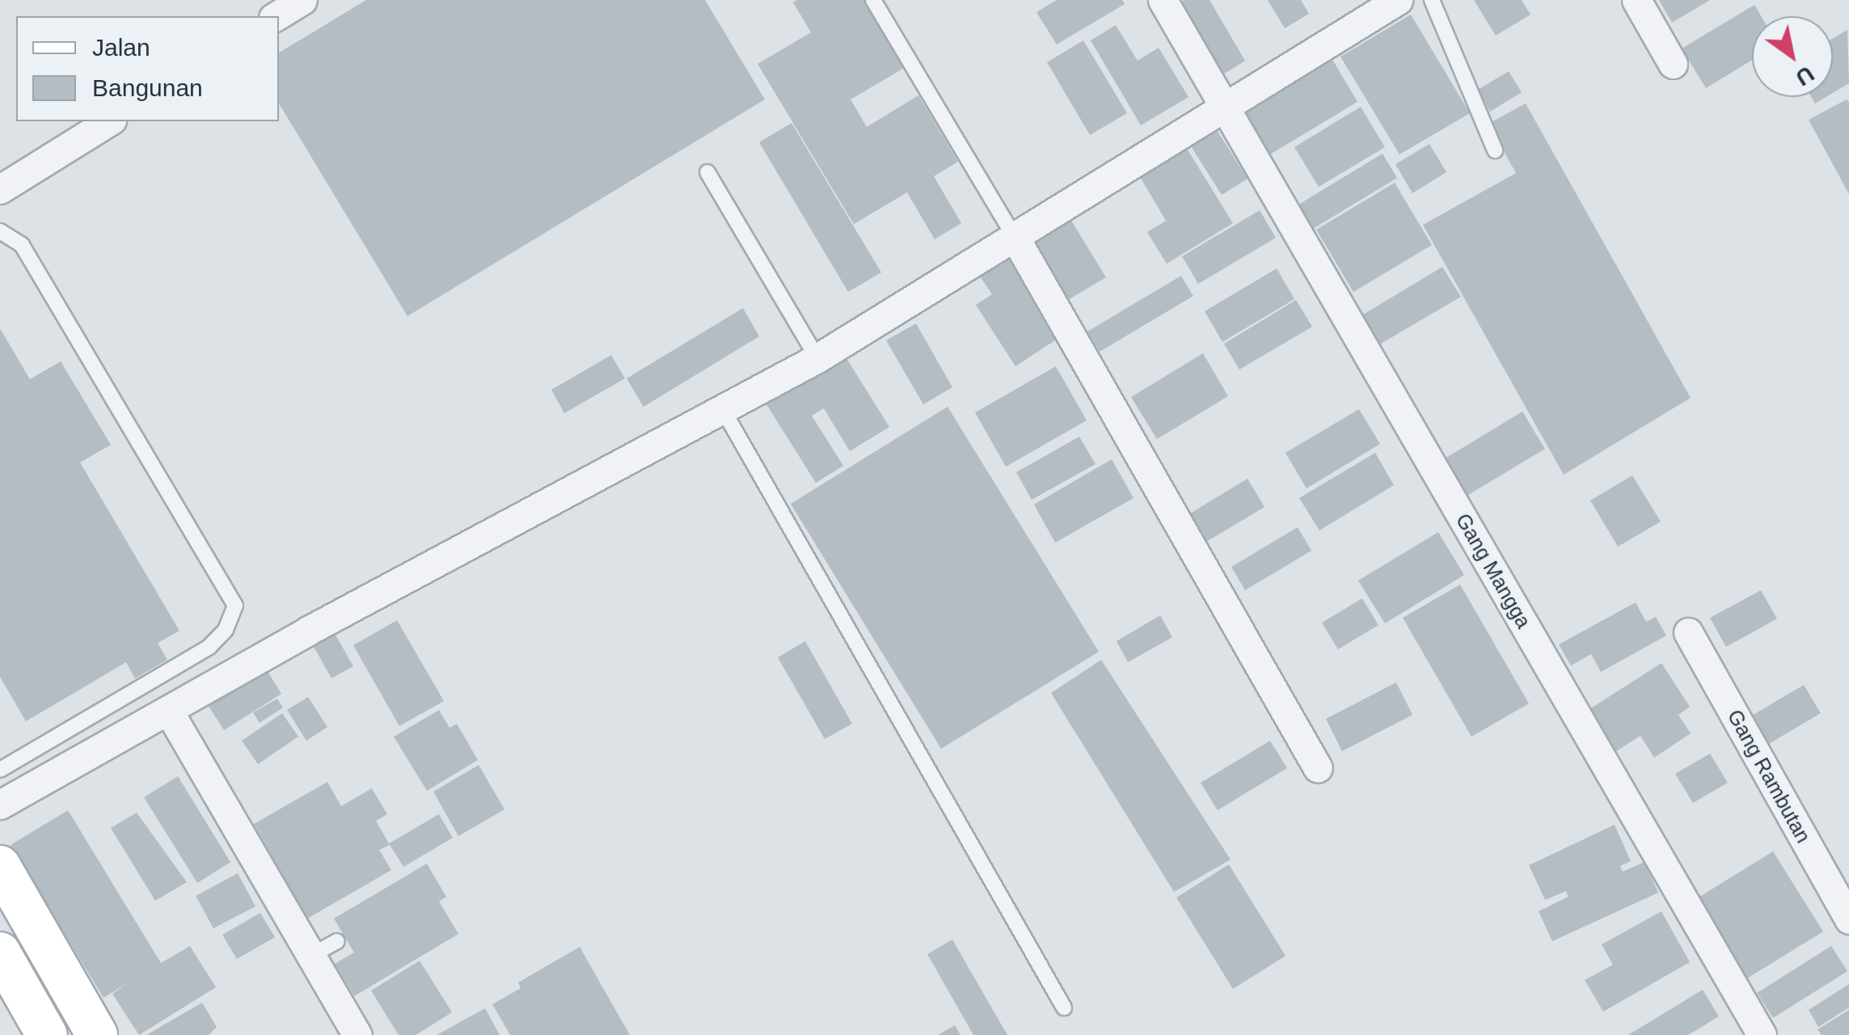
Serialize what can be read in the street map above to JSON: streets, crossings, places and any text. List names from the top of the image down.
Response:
{
  "streets": {
    "street": ["Gang Mangga", "Gang Rambutan"]
  },
  "legend": ["Jalan", "Bangunan"],
  "north": "bottom right"
}
